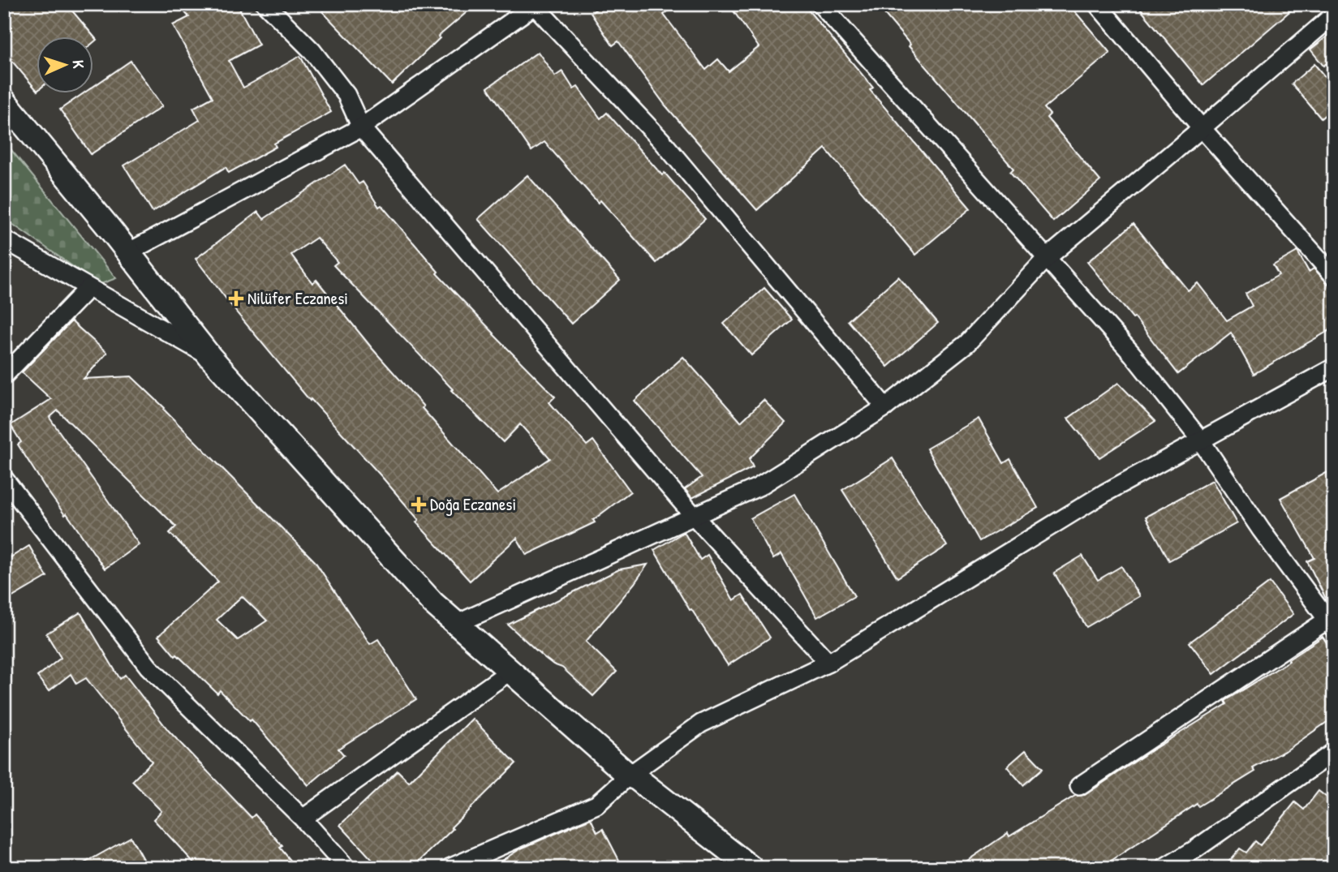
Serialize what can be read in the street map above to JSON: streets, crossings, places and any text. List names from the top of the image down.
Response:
{
  "places": {
    "health": ["Nilüfer Eczanesi", "Doğa Eczanesi"]
  },
  "north": "right"
}
